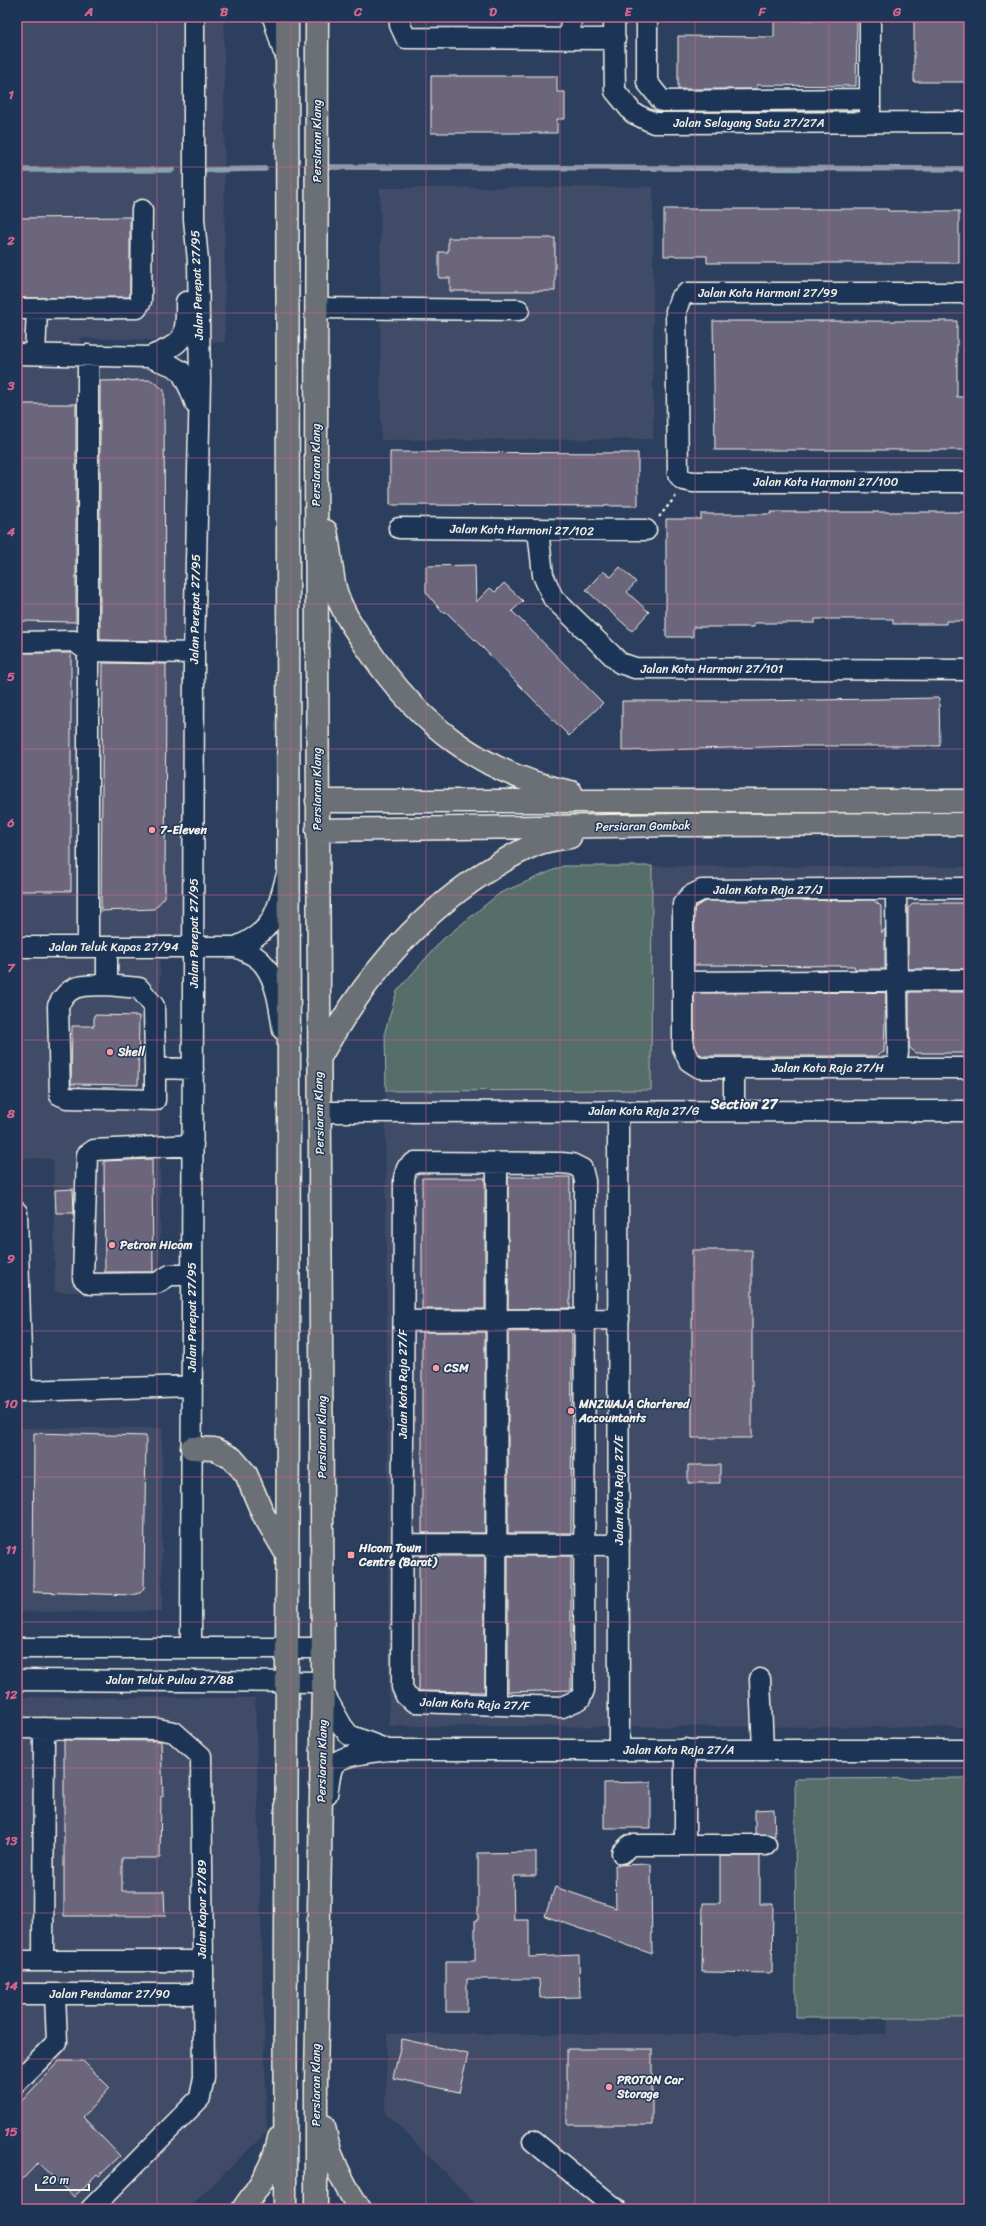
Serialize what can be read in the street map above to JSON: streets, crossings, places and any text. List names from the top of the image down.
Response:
{
  "streets": {
    "main road": ["Persiaran Klang", "Persiaran Gombak"],
    "street": [
      "Jalan Selayang Satu 27/27A",
      "Jalan Perepat 27/95",
      "Jalan Kota Harmoni 27/99",
      "Jalan Kota Harmoni 27/100",
      "Jalan Kota Harmoni 27/102",
      "Jalan Kota Harmoni 27/101",
      "Jalan Kota Raja 27/J",
      "Jalan Teluk Kapas 27/94",
      "Jalan Kota Raja 27/H",
      "Jalan Kota Raja 27/G",
      "Jalan Kota Raja 27/F",
      "Jalan Kota Raja 27/E",
      "Jalan Teluk Pulau 27/88",
      "Jalan Kota Raja 27/A",
      "Jalan Kapar 27/89",
      "Jalan Pendamar 27/90"
    ]
  },
  "crossings": [
    ["Persiaran Klang", "Persiaran Gombak"],
    ["Persiaran Klang", "Jalan Kota Raja 27/G"],
    ["Persiaran Klang", "Jalan Teluk Pulau 27/88"],
    ["Persiaran Klang", "Jalan Kota Raja 27/A"],
    ["Jalan Perepat 27/95", "Jalan Teluk Kapas 27/94"],
    ["Jalan Kota Harmoni 27/99", "Jalan Kota Harmoni 27/100"],
    ["Jalan Kota Harmoni 27/102", "Jalan Kota Harmoni 27/101"],
    ["Jalan Kota Raja 27/J", "Jalan Kota Raja 27/H"],
    ["Jalan Kota Raja 27/G", "Jalan Kota Raja 27/E"],
    ["Jalan Kota Raja 27/E", "Jalan Kota Raja 27/A"],
    ["Jalan Teluk Pulau 27/88", "Jalan Kota Raja 27/A"],
    ["Jalan Kapar 27/89", "Jalan Pendamar 27/90"]
  ],
  "districts": ["Section 27"],
  "places": {
    "other": [
      "7-Eleven",
      "Shell",
      "Petron Hicom",
      "CSM",
      "MNZWAJA Chartered Accountants",
      "PROTON Car Storage"
    ],
    "transit": ["Hicom Town Centre (Barat)"]
  },
  "scale_bar": "20 m",
  "grid": {
    "columns": [
      "A",
      "B",
      "C",
      "D",
      "E",
      "F",
      "G"
    ],
    "rows": [
      "1",
      "2",
      "3",
      "4",
      "5",
      "6",
      "7",
      "8",
      "9",
      "10",
      "11",
      "12",
      "13",
      "14",
      "15"
    ]
  }
}
